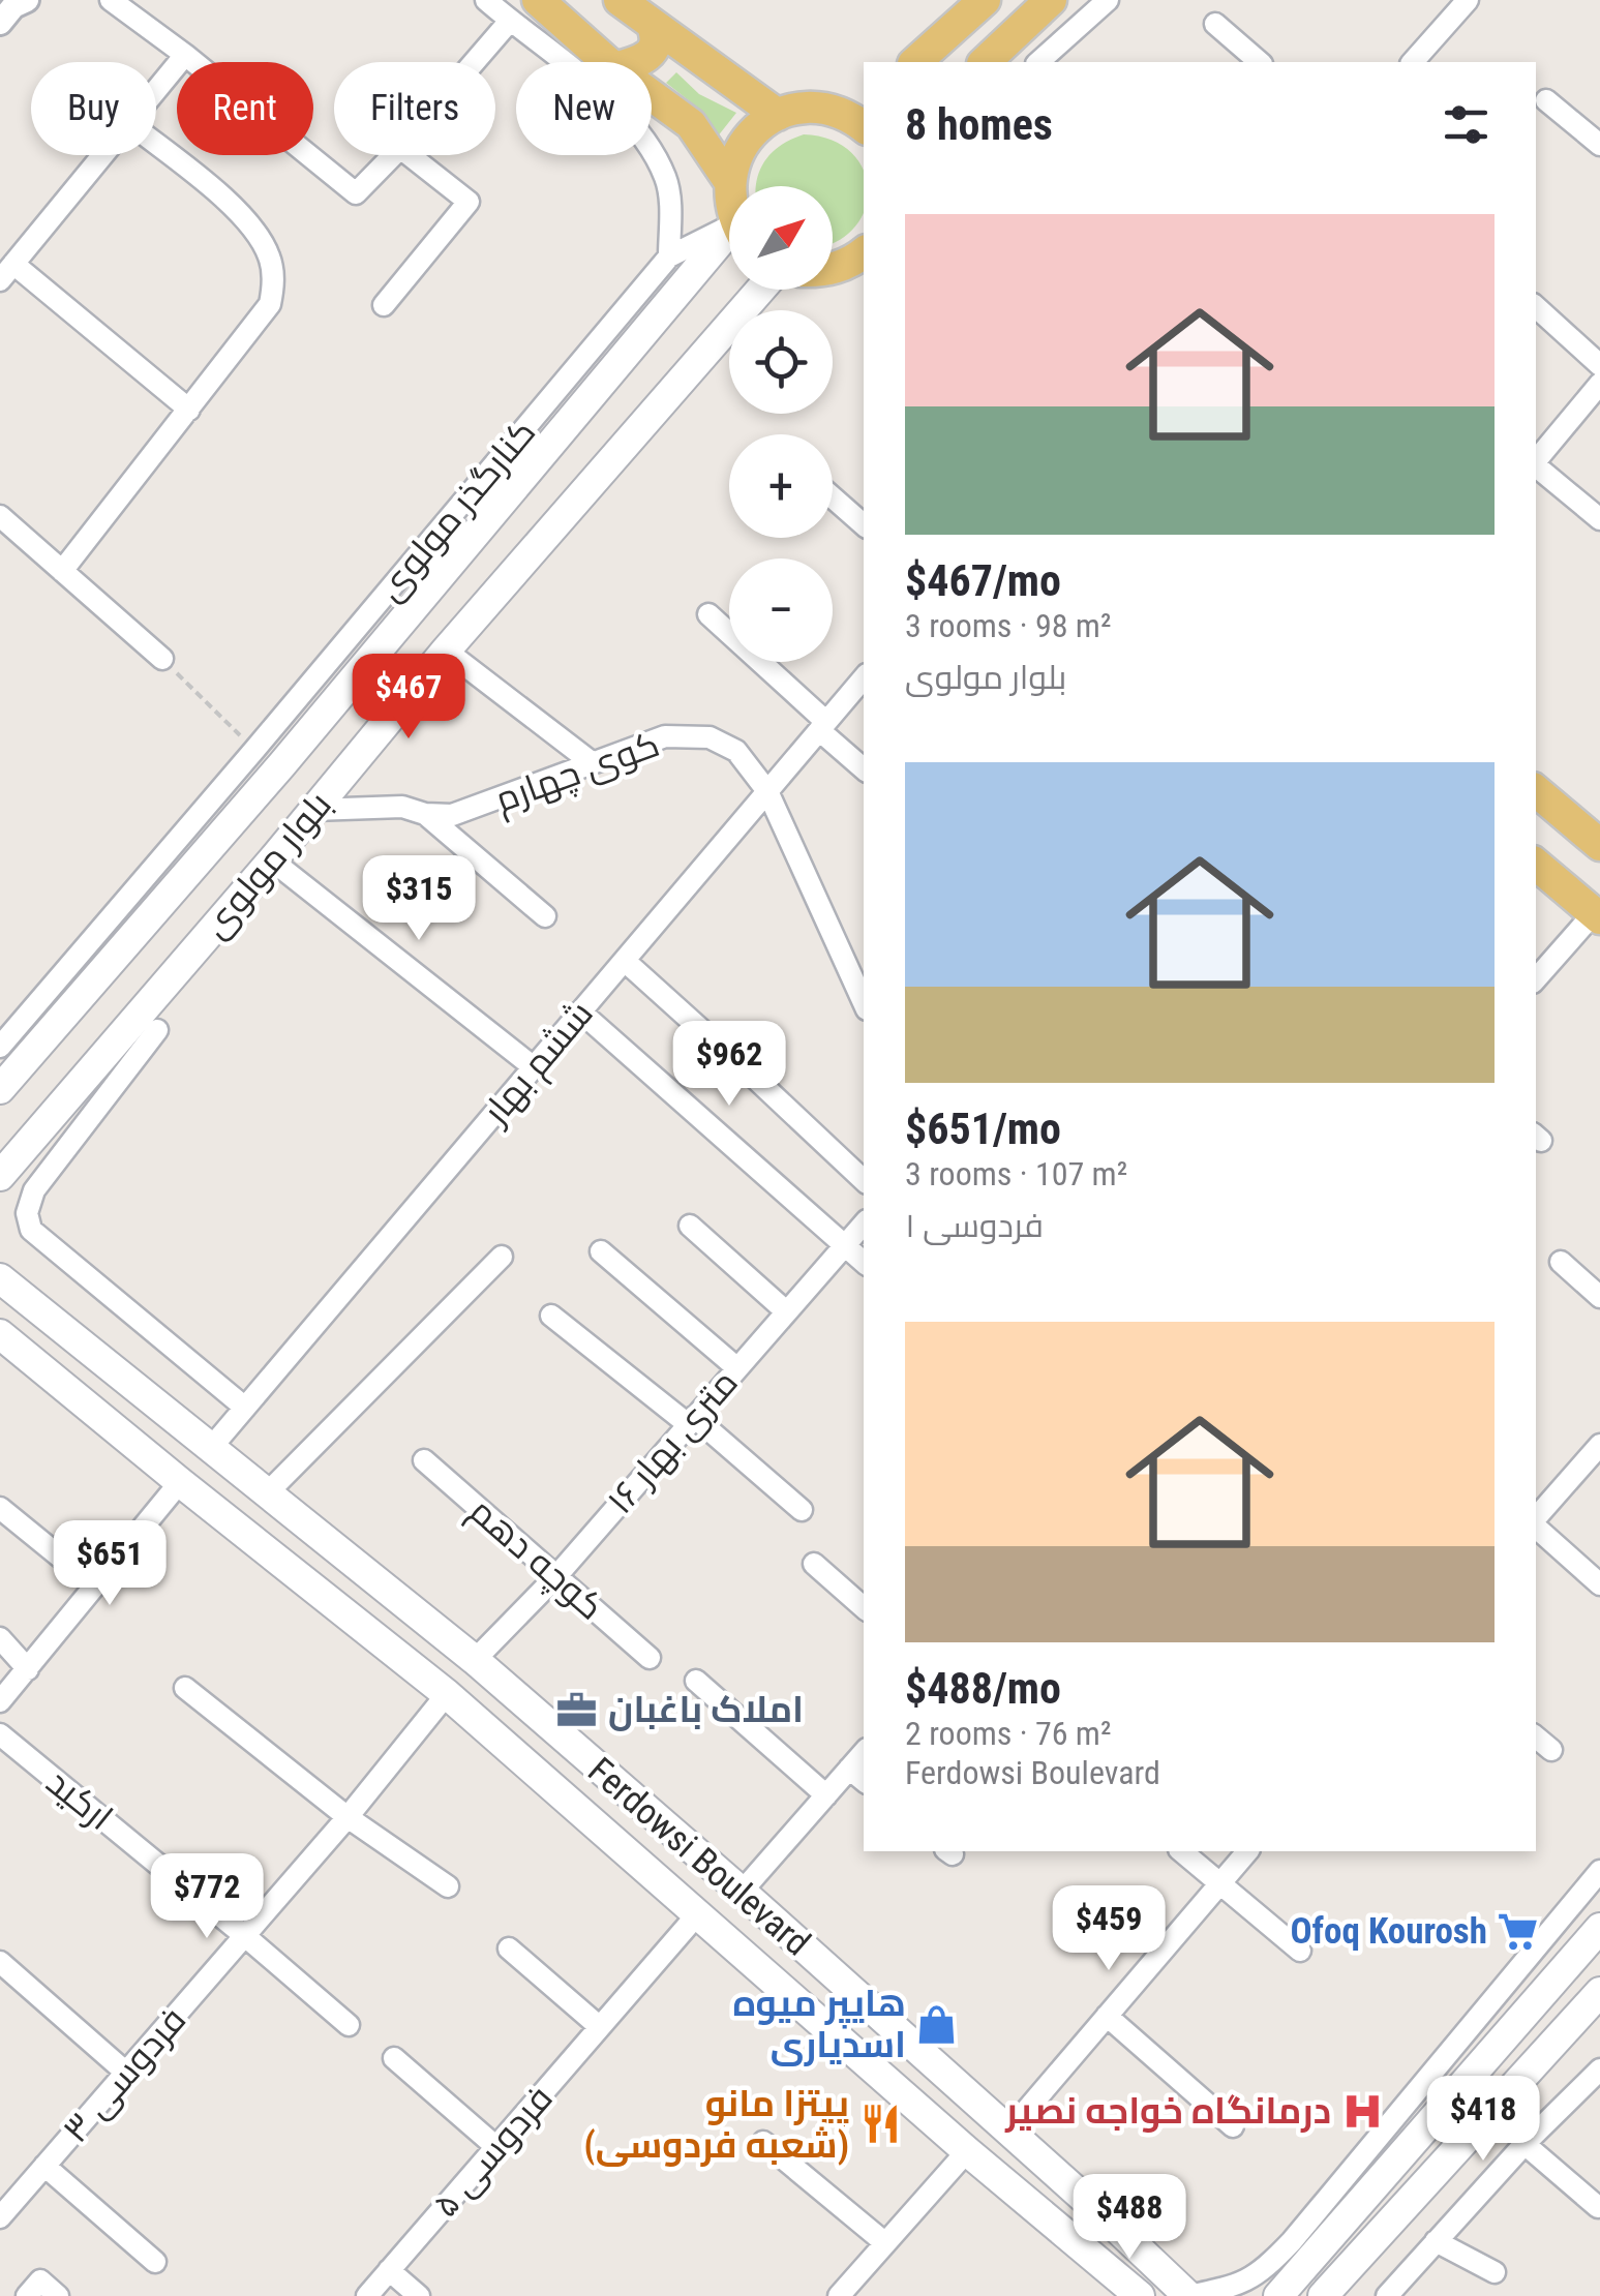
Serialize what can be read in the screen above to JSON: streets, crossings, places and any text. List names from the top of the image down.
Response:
{
  "streets": {
    "main road": ["بلوار مولوی", "Ferdowsi Boulevard"],
    "street": [
      "کنارگذر مولوی",
      "کوی چهارم",
      "ششم بهار",
      "۱۶ متری بهار",
      "کوچه دهم",
      "ارکید",
      "فردوسی ۳",
      "فردوسی ۵"
    ]
  },
  "crossings": [
    ["کوی چهارم", "بلوار مولوی"],
    ["کوی چهارم", "ششم بهار"],
    ["ششم بهار", "Ferdowsi Boulevard"],
    ["۱۶ متری بهار", "کوچه دهم"],
    ["۱۶ متری بهار", "Ferdowsi Boulevard"],
    ["ارکید", "فردوسی ۳"],
    ["Ferdowsi Boulevard", "فردوسی ۳"],
    ["Ferdowsi Boulevard", "فردوسی ۵"]
  ],
  "places": {
    "office": ["املاک باغبان"],
    "supermarket": ["Ofoq Kourosh"],
    "shop": ["هایپر میوه اسدیاری"],
    "hospital": ["درمانگاه خواجه نصیر"],
    "restaurant": ["پیتزا مانو (شعبه فردوسی)"]
  },
  "north": "top right",
  "page": {
    "chip": [
      "Buy",
      "Rent",
      "Filters",
      "New"
    ],
    "heading": "8 homes",
    "map_buttons": ["+", "−"],
    "list": [
      {
        "name": "$467/mo",
        "note": "3 rooms · 98 m² · بلوار مولوی"
      },
      {
        "name": "$651/mo",
        "note": "3 rooms · 107 m² · فردوسی ۱"
      },
      {
        "name": "$488/mo",
        "note": "2 rooms · 76 m² · Ferdowsi Boulevard"
      }
    ],
    "price": [
      "$467",
      "$315",
      "$962",
      "$651",
      "$772",
      "$459",
      "$418",
      "$488"
    ]
  }
}
